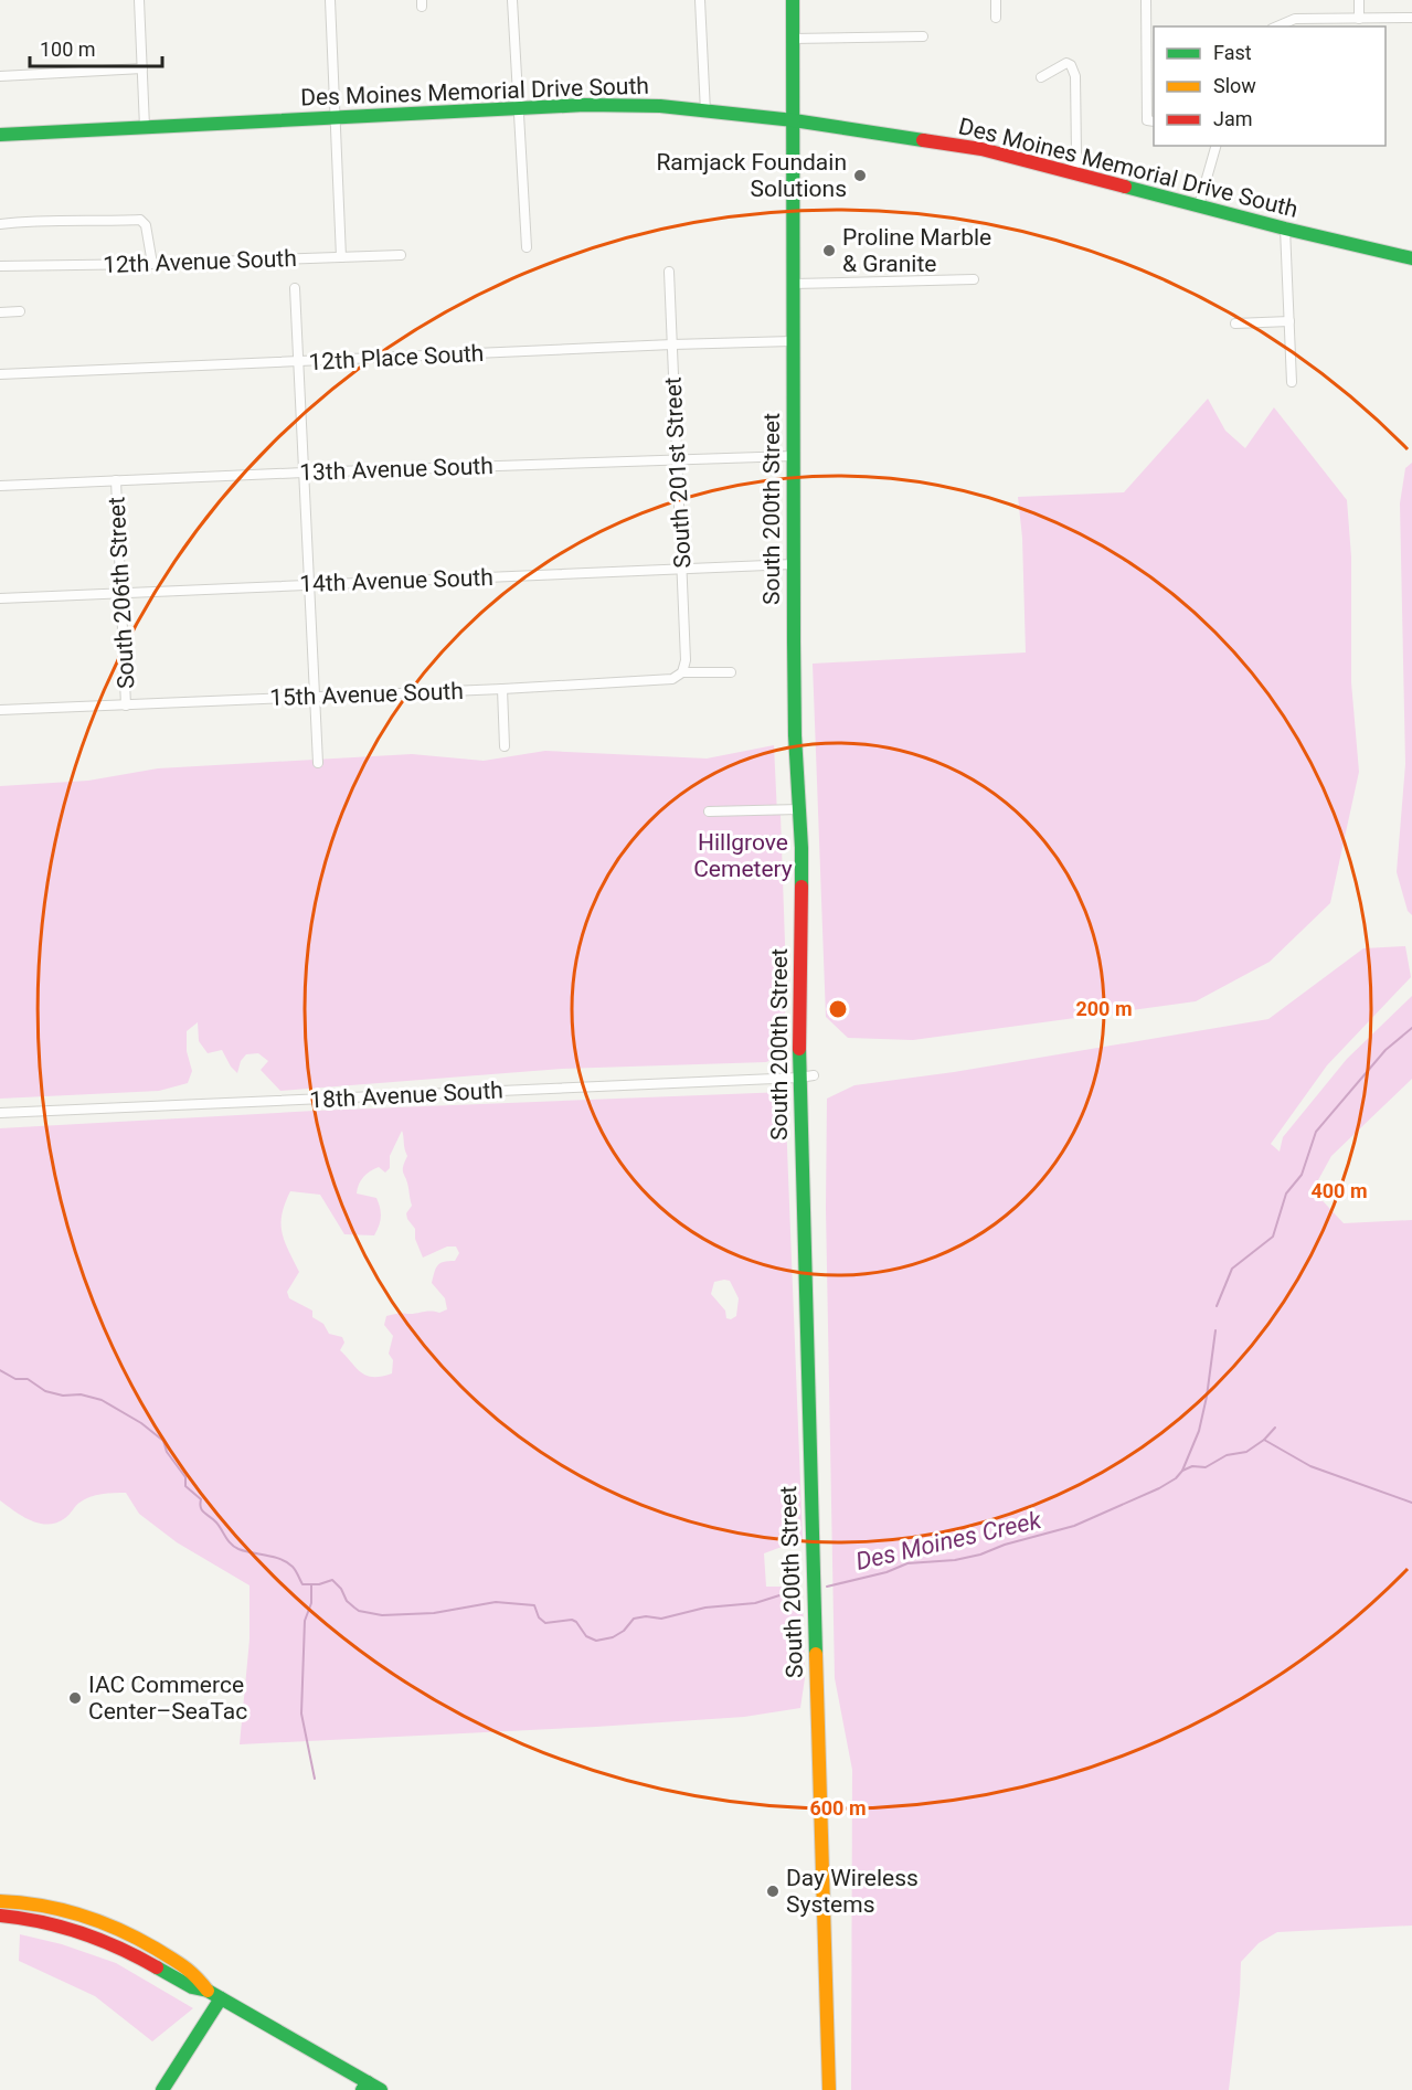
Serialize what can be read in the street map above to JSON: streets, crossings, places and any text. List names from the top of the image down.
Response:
{
  "streets": {
    "main road": ["Des Moines Memorial Drive South", "South 200th Street"],
    "street": [
      "12th Avenue South",
      "12th Place South",
      "13th Avenue South",
      "South 201st Street",
      "14th Avenue South",
      "South 206th Street",
      "15th Avenue South",
      "18th Avenue South"
    ]
  },
  "crossings": [
    ["Des Moines Memorial Drive South", "South 200th Street"],
    ["12th Place South", "South 201st Street"],
    ["12th Place South", "South 200th Street"],
    ["13th Avenue South", "South 201st Street"],
    ["13th Avenue South", "South 200th Street"],
    ["13th Avenue South", "South 206th Street"],
    ["South 201st Street", "14th Avenue South"],
    ["South 201st Street", "15th Avenue South"],
    ["South 200th Street", "14th Avenue South"],
    ["South 200th Street", "18th Avenue South"],
    ["14th Avenue South", "South 206th Street"],
    ["South 206th Street", "15th Avenue South"]
  ],
  "water": ["Des Moines Creek"],
  "parks": ["Hillgrove Cemetery"],
  "places": [
    "Ramjack Foundain Solutions",
    "Proline Marble & Granite",
    "IAC Commerce Center–SeaTac",
    "Day Wireless Systems"
  ],
  "legend": ["Fast", "Slow", "Jam"],
  "scale_bar": "100 m",
  "rings": ["200 m", "400 m", "600 m"]
}
